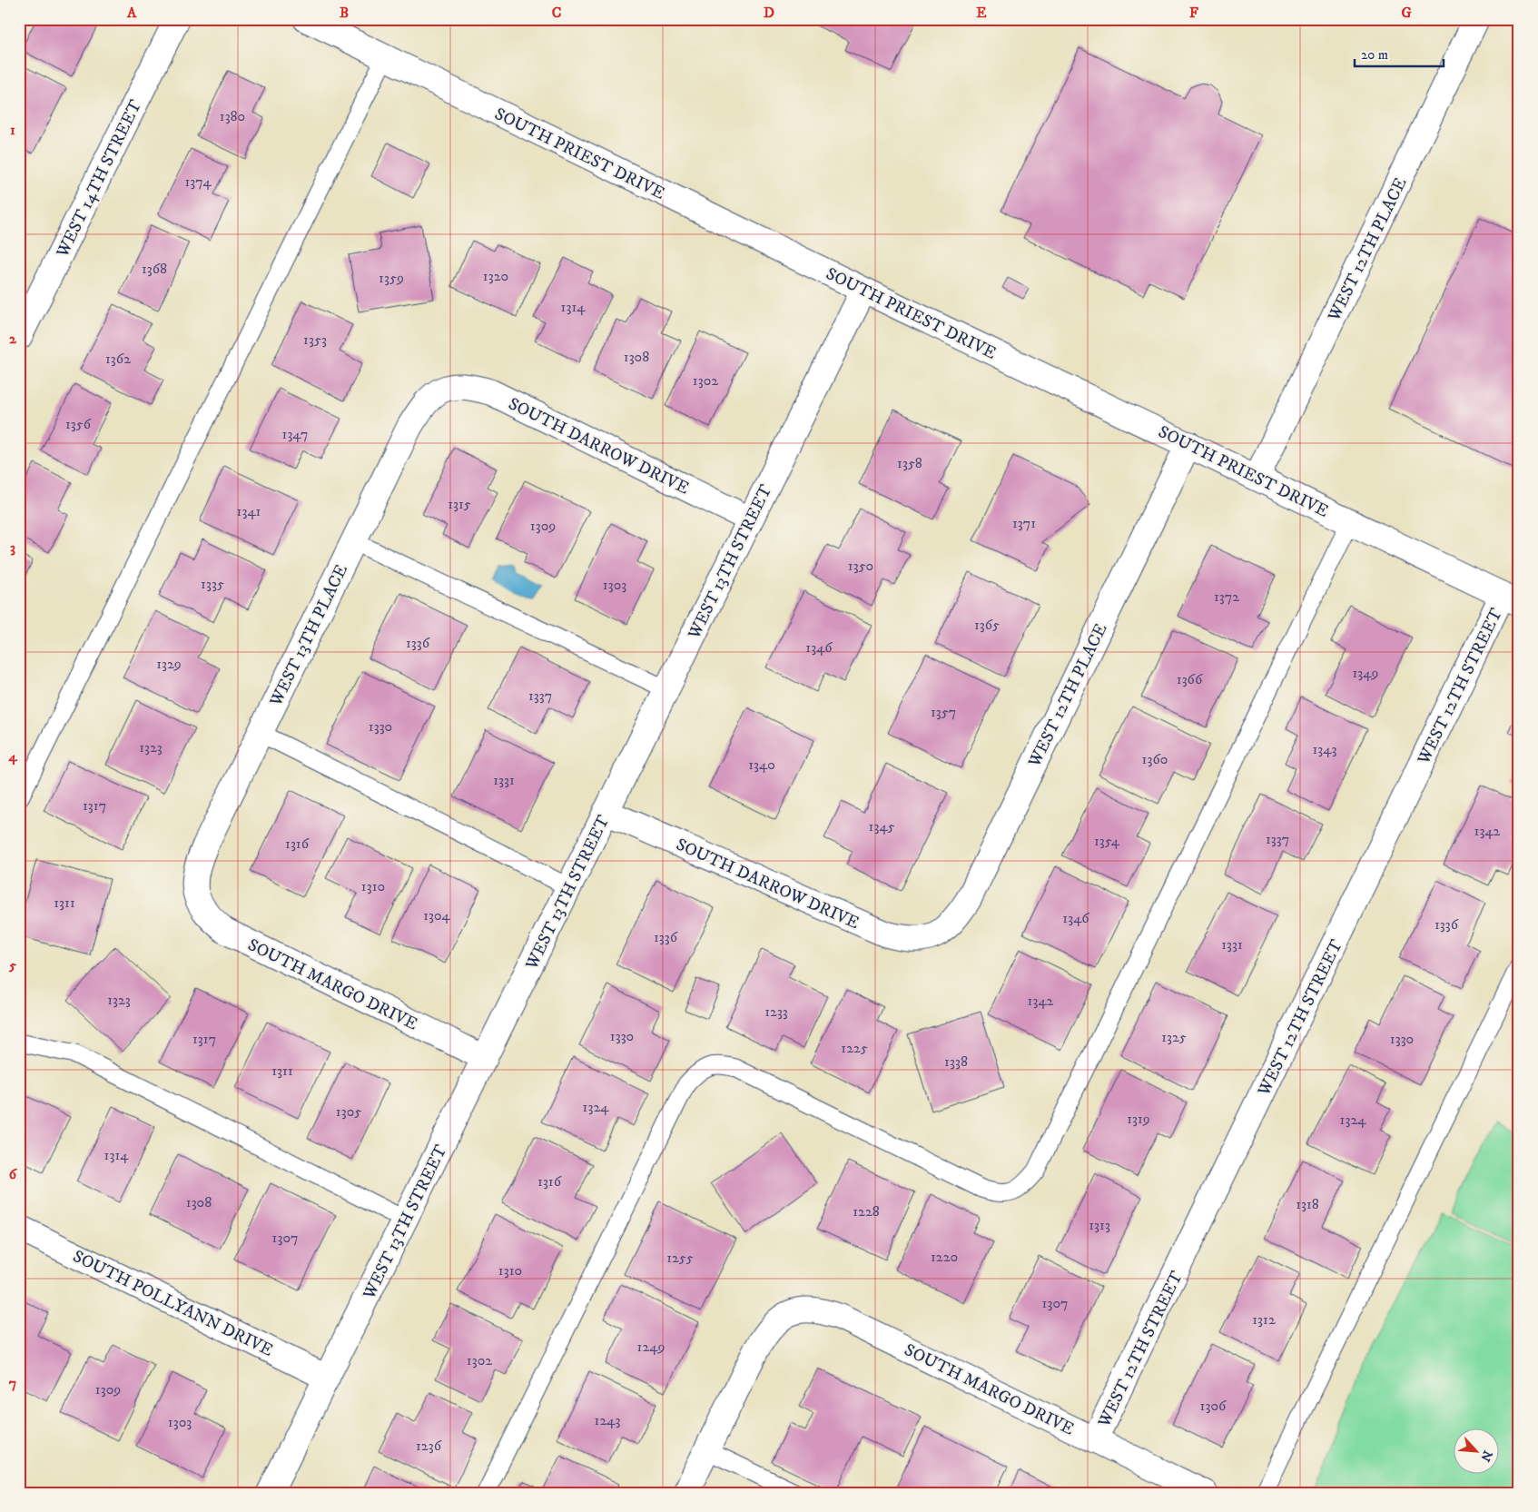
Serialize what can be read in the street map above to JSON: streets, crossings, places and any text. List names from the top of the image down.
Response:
{
  "streets": {
    "street": [
      "SOUTH PRIEST DRIVE",
      "WEST 14TH STREET",
      "WEST 12TH PLACE",
      "SOUTH DARROW DRIVE",
      "WEST 13TH STREET",
      "WEST 13TH PLACE",
      "WEST 12TH STREET",
      "SOUTH MARGO DRIVE",
      "SOUTH POLLYANN DRIVE"
    ]
  },
  "crossings": [
    ["SOUTH PRIEST DRIVE", "WEST 12TH PLACE"],
    ["SOUTH PRIEST DRIVE", "WEST 13TH STREET"],
    ["SOUTH PRIEST DRIVE", "WEST 12TH STREET"],
    ["WEST 12TH PLACE", "SOUTH DARROW DRIVE"],
    ["SOUTH DARROW DRIVE", "WEST 13TH STREET"],
    ["SOUTH DARROW DRIVE", "WEST 13TH PLACE"],
    ["WEST 13TH STREET", "SOUTH MARGO DRIVE"],
    ["WEST 13TH STREET", "SOUTH POLLYANN DRIVE"],
    ["WEST 13TH PLACE", "SOUTH MARGO DRIVE"],
    ["WEST 12TH STREET", "SOUTH MARGO DRIVE"]
  ],
  "house_numbers": [
    "1380",
    "1374",
    "1368",
    "1320",
    "1359",
    "1314",
    "1353",
    "1308",
    "1362",
    "1302",
    "1356",
    "1347",
    "1358",
    "1315",
    "1341",
    "1371",
    "1309",
    "1350",
    "1335",
    "1303",
    "1372",
    "1365",
    "1336",
    "1346",
    "1329",
    "1349",
    "1366",
    "1337",
    "1357",
    "1330",
    "1323",
    "1343",
    "1360",
    "1340",
    "1331",
    "1317",
    "1345",
    "1342",
    "1337",
    "1354",
    "1316",
    "1310",
    "1311",
    "1304",
    "1346",
    "1336",
    "1336",
    "1331",
    "1323",
    "1342",
    "1233",
    "1330",
    "1325",
    "1317",
    "1330",
    "1225",
    "1338",
    "1311",
    "1324",
    "1305",
    "1319",
    "1324",
    "1314",
    "1316",
    "1308",
    "1318",
    "1228",
    "1313",
    "1307",
    "1220",
    "1255",
    "1310",
    "1307",
    "1312",
    "1249",
    "1302",
    "1309",
    "1306",
    "1243",
    "1303",
    "1236"
  ],
  "scale_bar": "20 m",
  "north": "bottom right",
  "grid": {
    "columns": [
      "A",
      "B",
      "C",
      "D",
      "E",
      "F",
      "G"
    ],
    "rows": [
      "1",
      "2",
      "3",
      "4",
      "5",
      "6",
      "7"
    ]
  }
}
